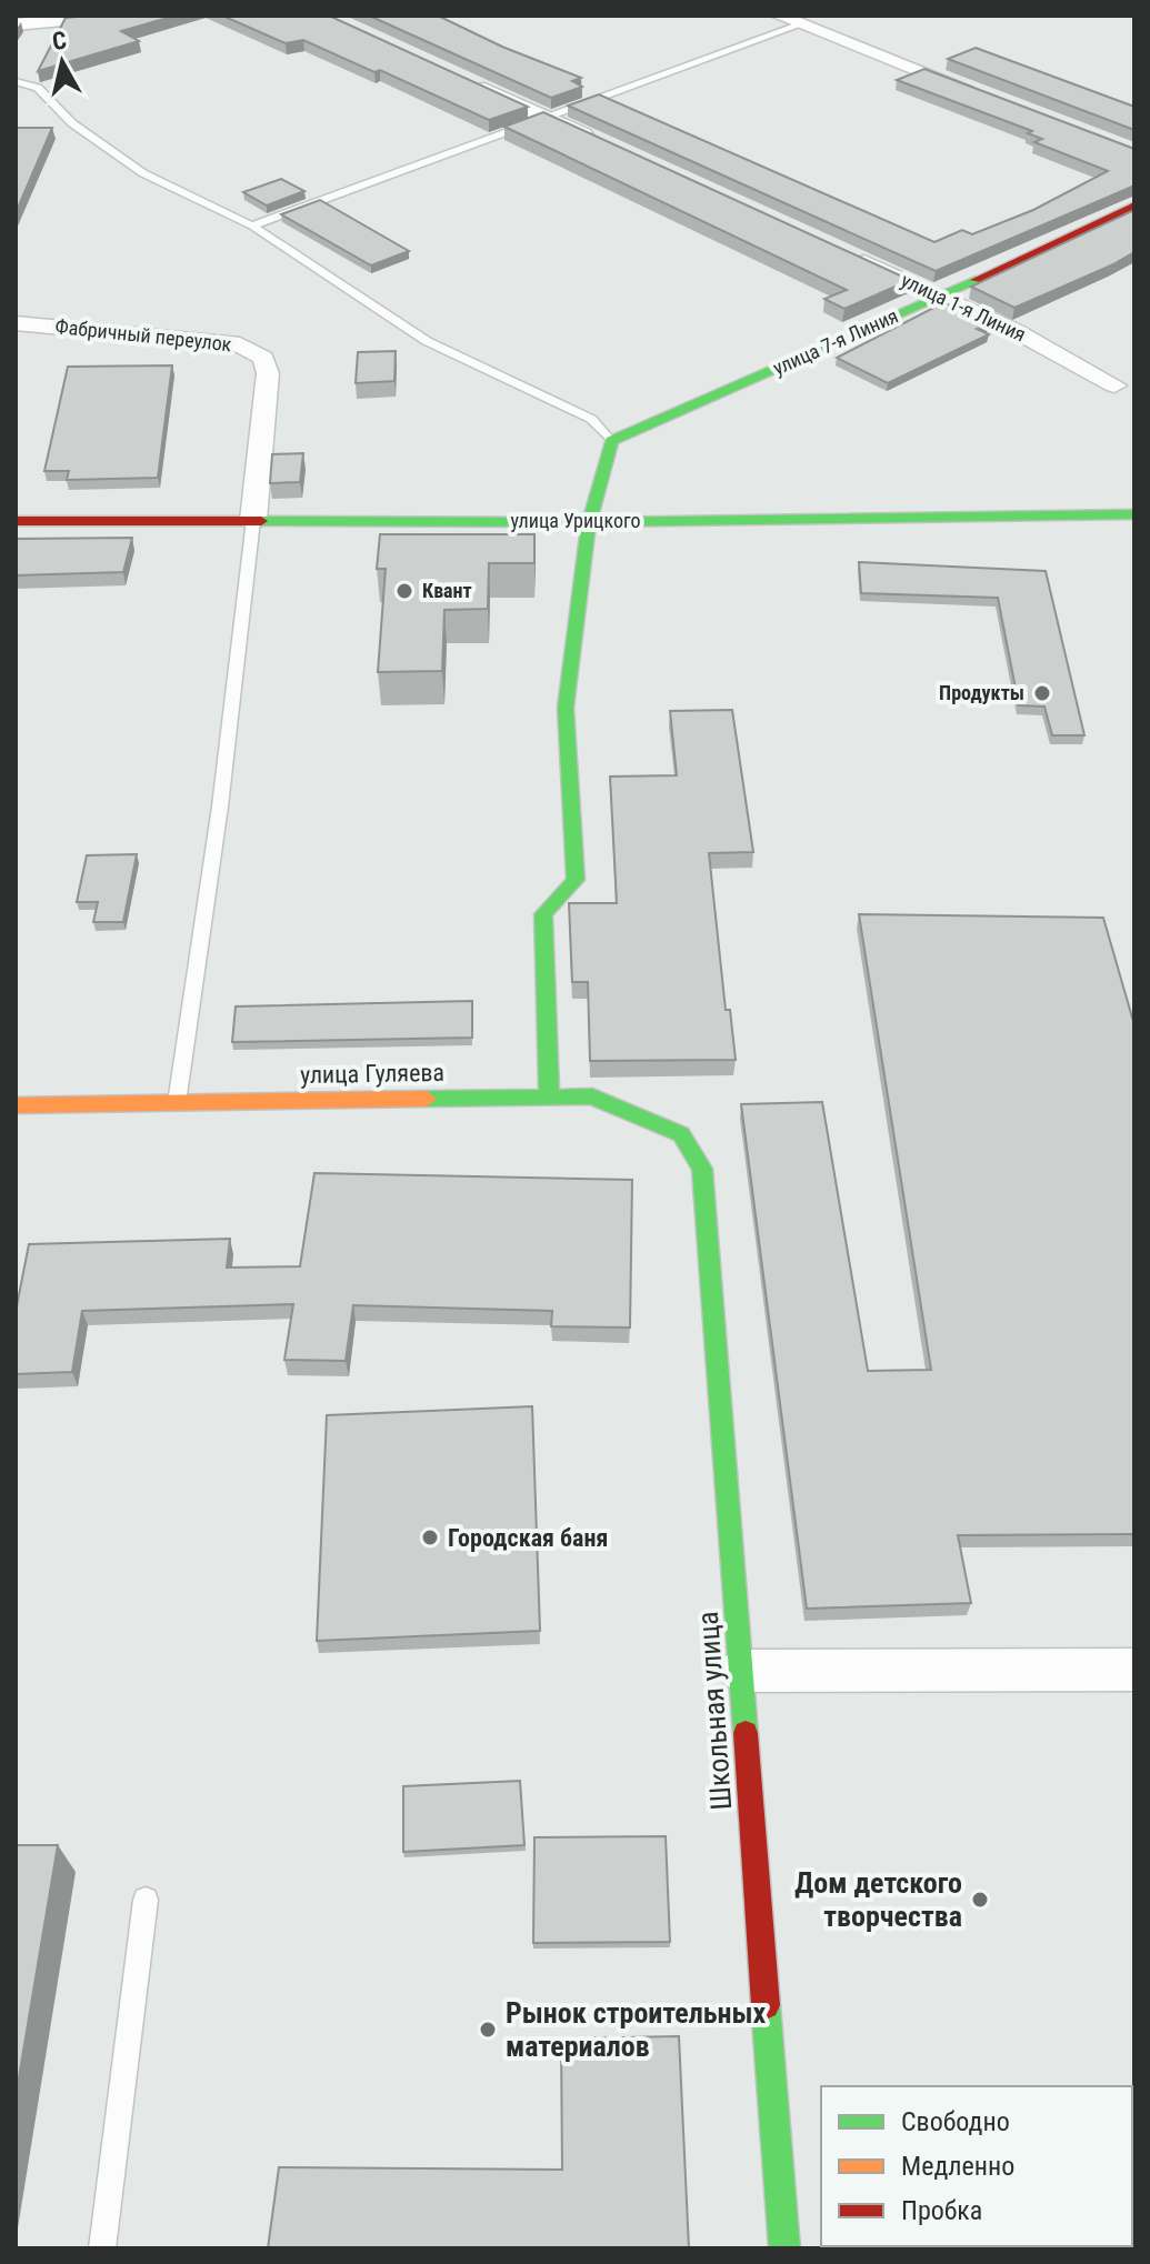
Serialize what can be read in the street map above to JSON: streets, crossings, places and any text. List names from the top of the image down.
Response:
{
  "streets": {
    "street": [
      "улица 1-я Линия",
      "Фабричный переулок",
      "улица 7-я Линия",
      "улица Урицкого",
      "улица Гуляева",
      "Школьная улица"
    ]
  },
  "crossings": [
    ["улица 1-я Линия", "улица 7-я Линия"],
    ["Фабричный переулок", "улица Урицкого"],
    ["улица Гуляева", "Школьная улица"]
  ],
  "places": [
    "Квант",
    "Продукты",
    "Городская баня",
    "Дом детского творчества",
    "Рынок строительных материалов"
  ],
  "legend": ["Свободно", "Медленно", "Пробка"],
  "north": "top"
}
